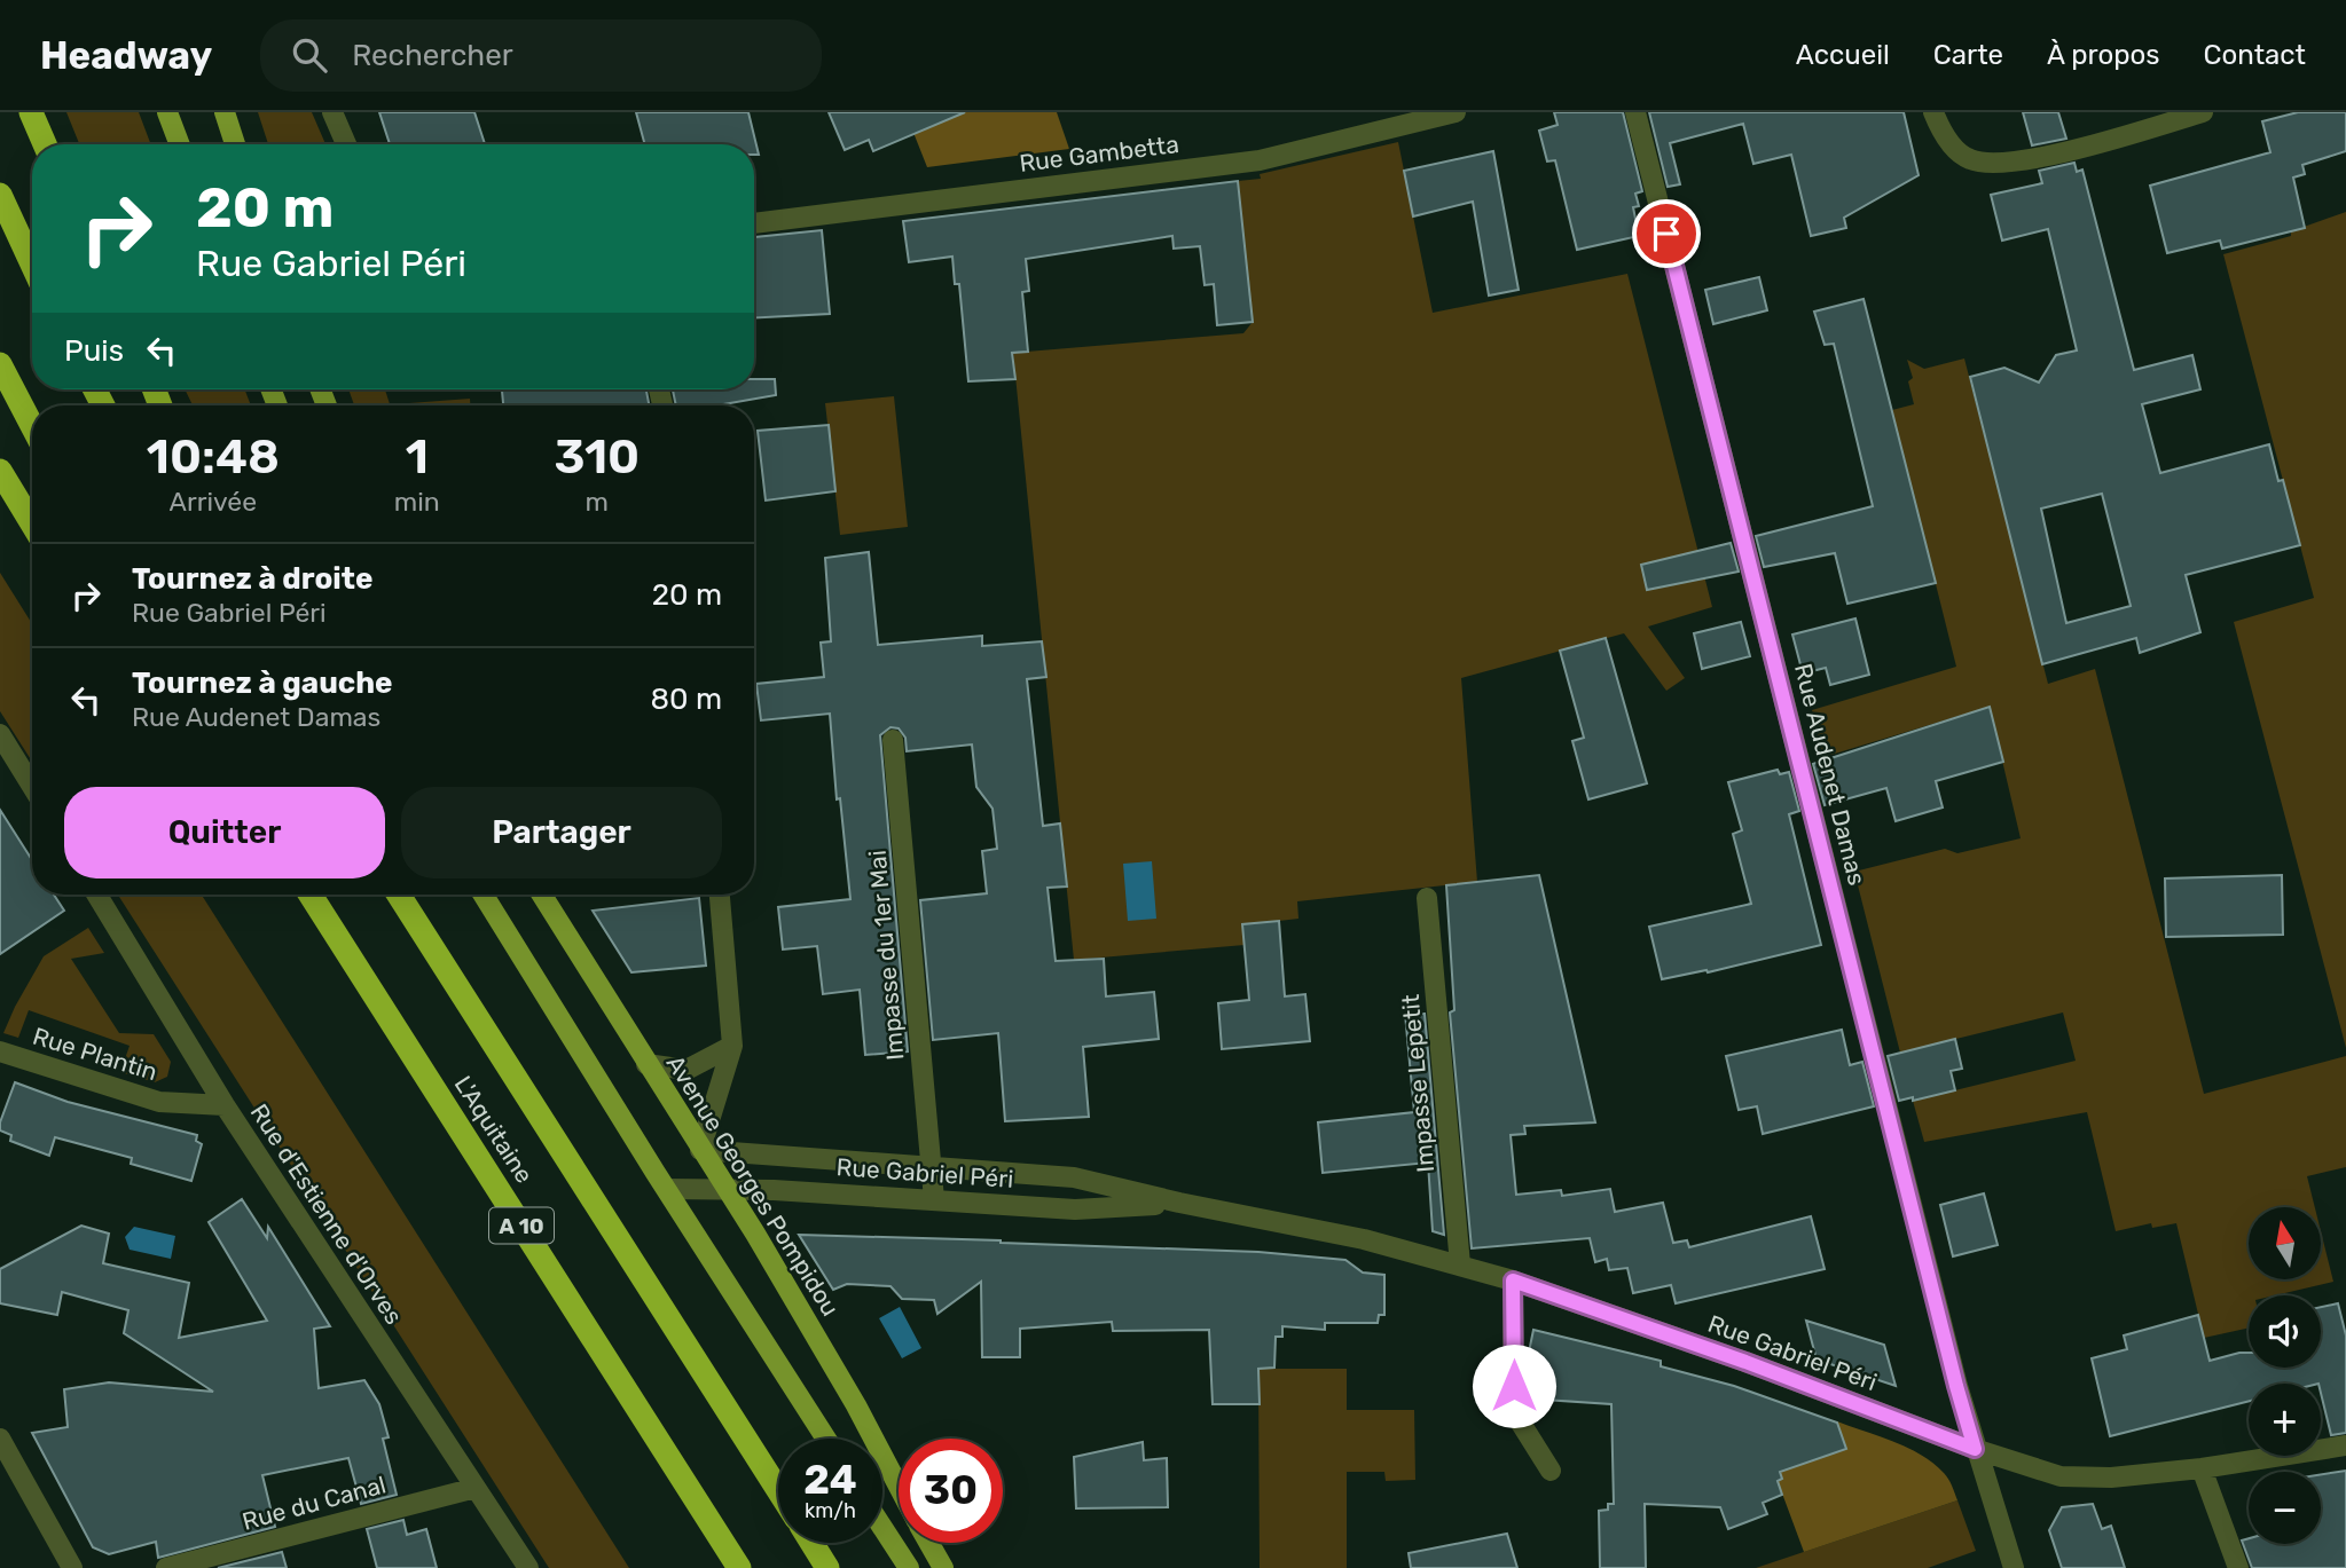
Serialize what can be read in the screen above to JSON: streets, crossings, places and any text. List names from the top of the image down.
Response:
{
  "streets": {
    "highway": ["L'Aquitaine", "A 10"],
    "main road": ["Avenue Georges Pompidou"],
    "street": [
      "Rue Gambetta",
      "Rue Audenet Damas",
      "Impasse du 1er Mai",
      "Rue Plantin",
      "Impasse Lepetit",
      "Rue Gabriel Péri",
      "Rue d'Estienne d'Orves",
      "Rue du Canal"
    ]
  },
  "crossings": [
    ["Rue Audenet Damas", "Rue Gabriel Péri"],
    ["Impasse du 1er Mai", "Rue Gabriel Péri"],
    ["Rue Plantin", "Rue d'Estienne d'Orves"],
    ["Impasse Lepetit", "Rue Gabriel Péri"],
    ["Rue Gabriel Péri", "Avenue Georges Pompidou"],
    ["Rue d'Estienne d'Orves", "Rue du Canal"]
  ],
  "north": "top",
  "page": {
    "header": "Headway",
    "search": "Rechercher",
    "nav": [
      "Accueil",
      "Carte",
      "À propos",
      "Contact"
    ],
    "turn": ["20 m", "Rue Gabriel Péri"],
    "then": "Puis",
    "eta": [
      "10:48",
      "Arrivée",
      "1",
      "min",
      "310",
      "m"
    ],
    "list": [
      {
        "name": "Tournez à droite",
        "note": "Rue Gabriel Péri",
        "value": "20 m"
      },
      {
        "name": "Tournez à gauche",
        "note": "Rue Audenet Damas",
        "value": "80 m"
      }
    ],
    "buttons": ["Quitter", "Partager"],
    "map_buttons": ["+", "−"],
    "speed": "24 km/h",
    "limit": "30"
  }
}
